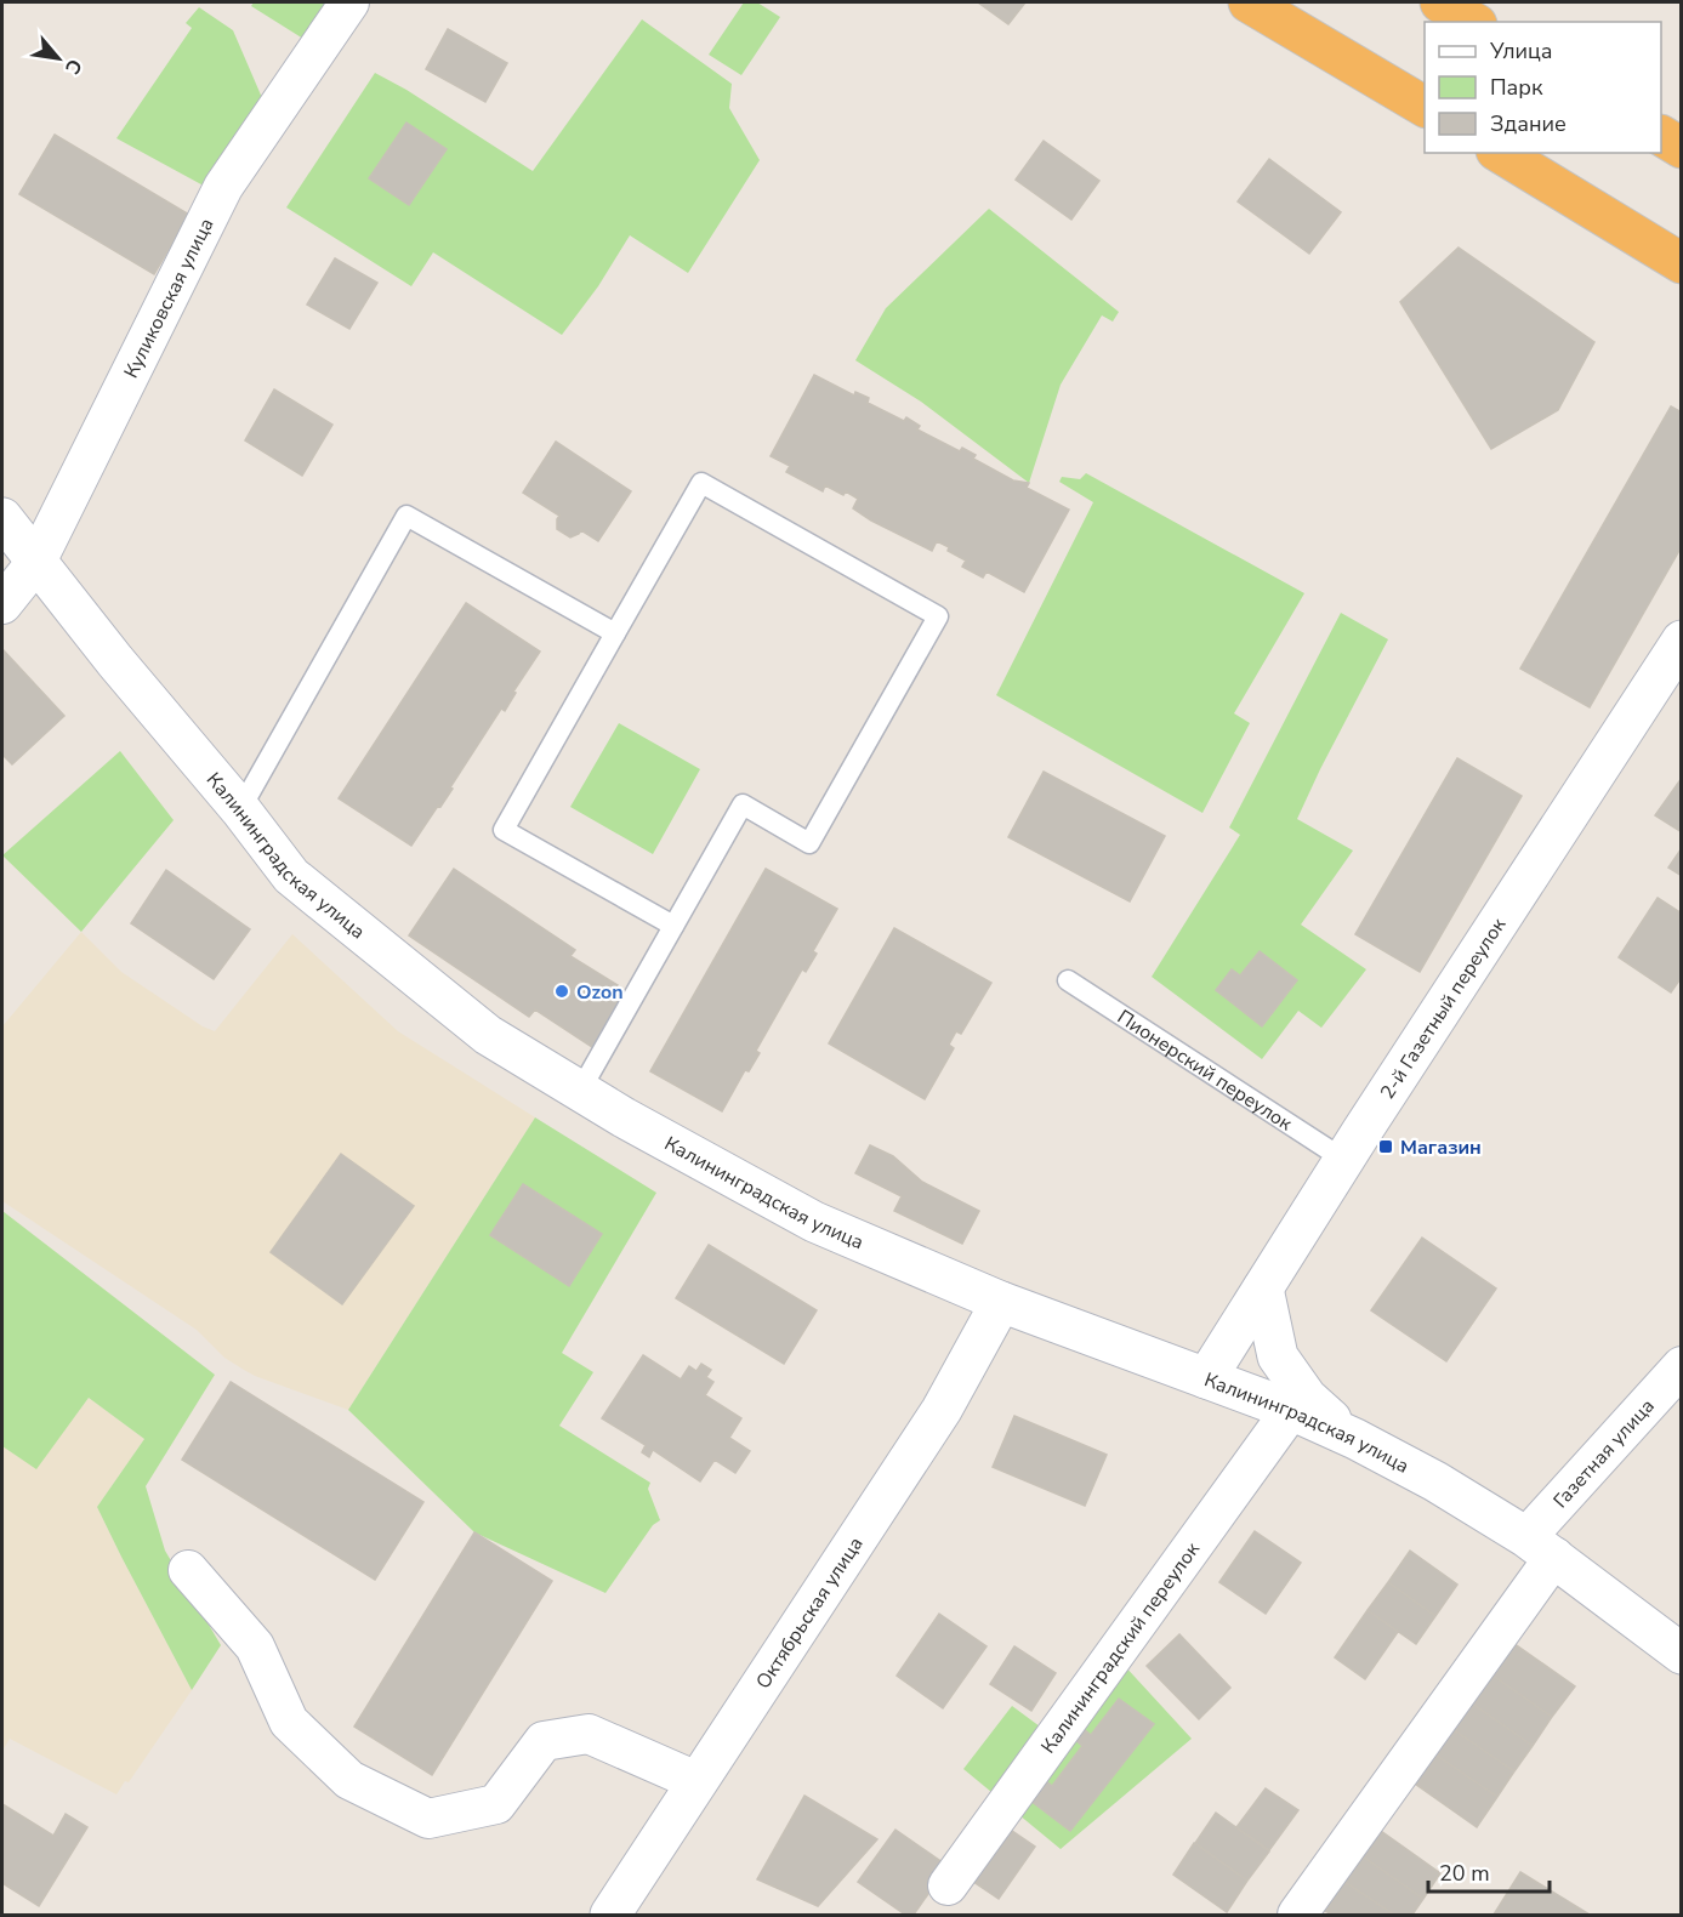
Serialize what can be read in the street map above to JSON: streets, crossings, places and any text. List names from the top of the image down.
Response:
{
  "streets": {
    "street": [
      "Куликовская улица",
      "Калининградская улица",
      "2-й Газетный переулок",
      "Газетная улица",
      "Октябрьская улица",
      "Калининградский переулок"
    ],
    "lane": ["Пионерский переулок"]
  },
  "crossings": [
    ["Куликовская улица", "Калининградская улица"],
    ["Калининградская улица", "2-й Газетный переулок"],
    ["Калининградская улица", "Газетная улица"],
    ["Калининградская улица", "Октябрьская улица"],
    ["Калининградская улица", "Калининградский переулок"],
    ["2-й Газетный переулок", "Пионерский переулок"]
  ],
  "places": {
    "other": ["Ozon"],
    "transit": ["Магазин"]
  },
  "legend": ["Улица", "Парк", "Здание"],
  "scale_bar": "20 m",
  "north": "bottom right"
}
